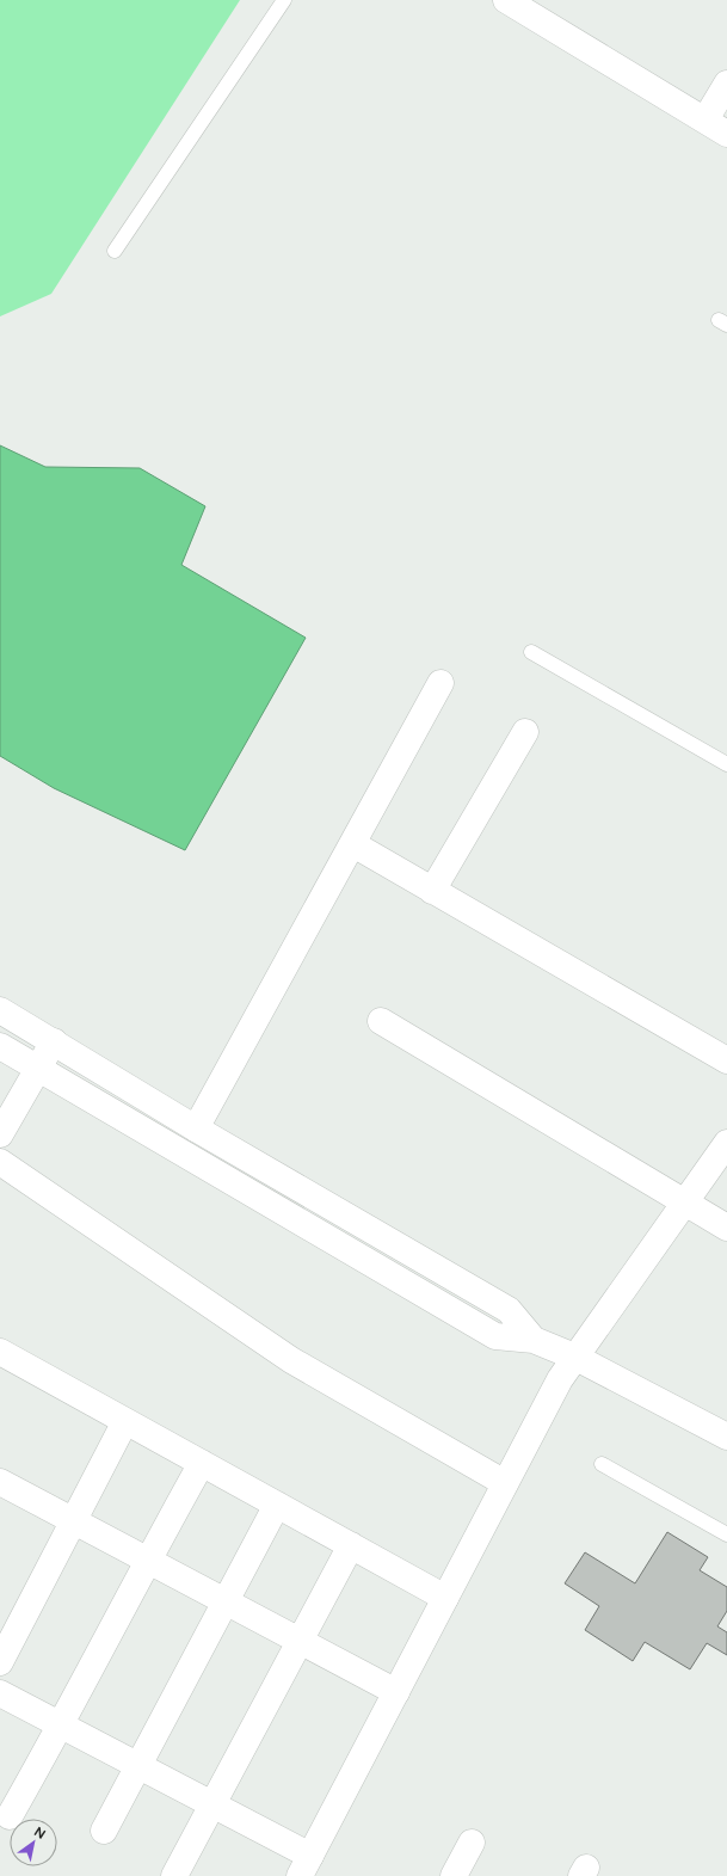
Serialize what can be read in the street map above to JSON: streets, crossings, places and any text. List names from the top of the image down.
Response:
{
  "north": "top right"
}
